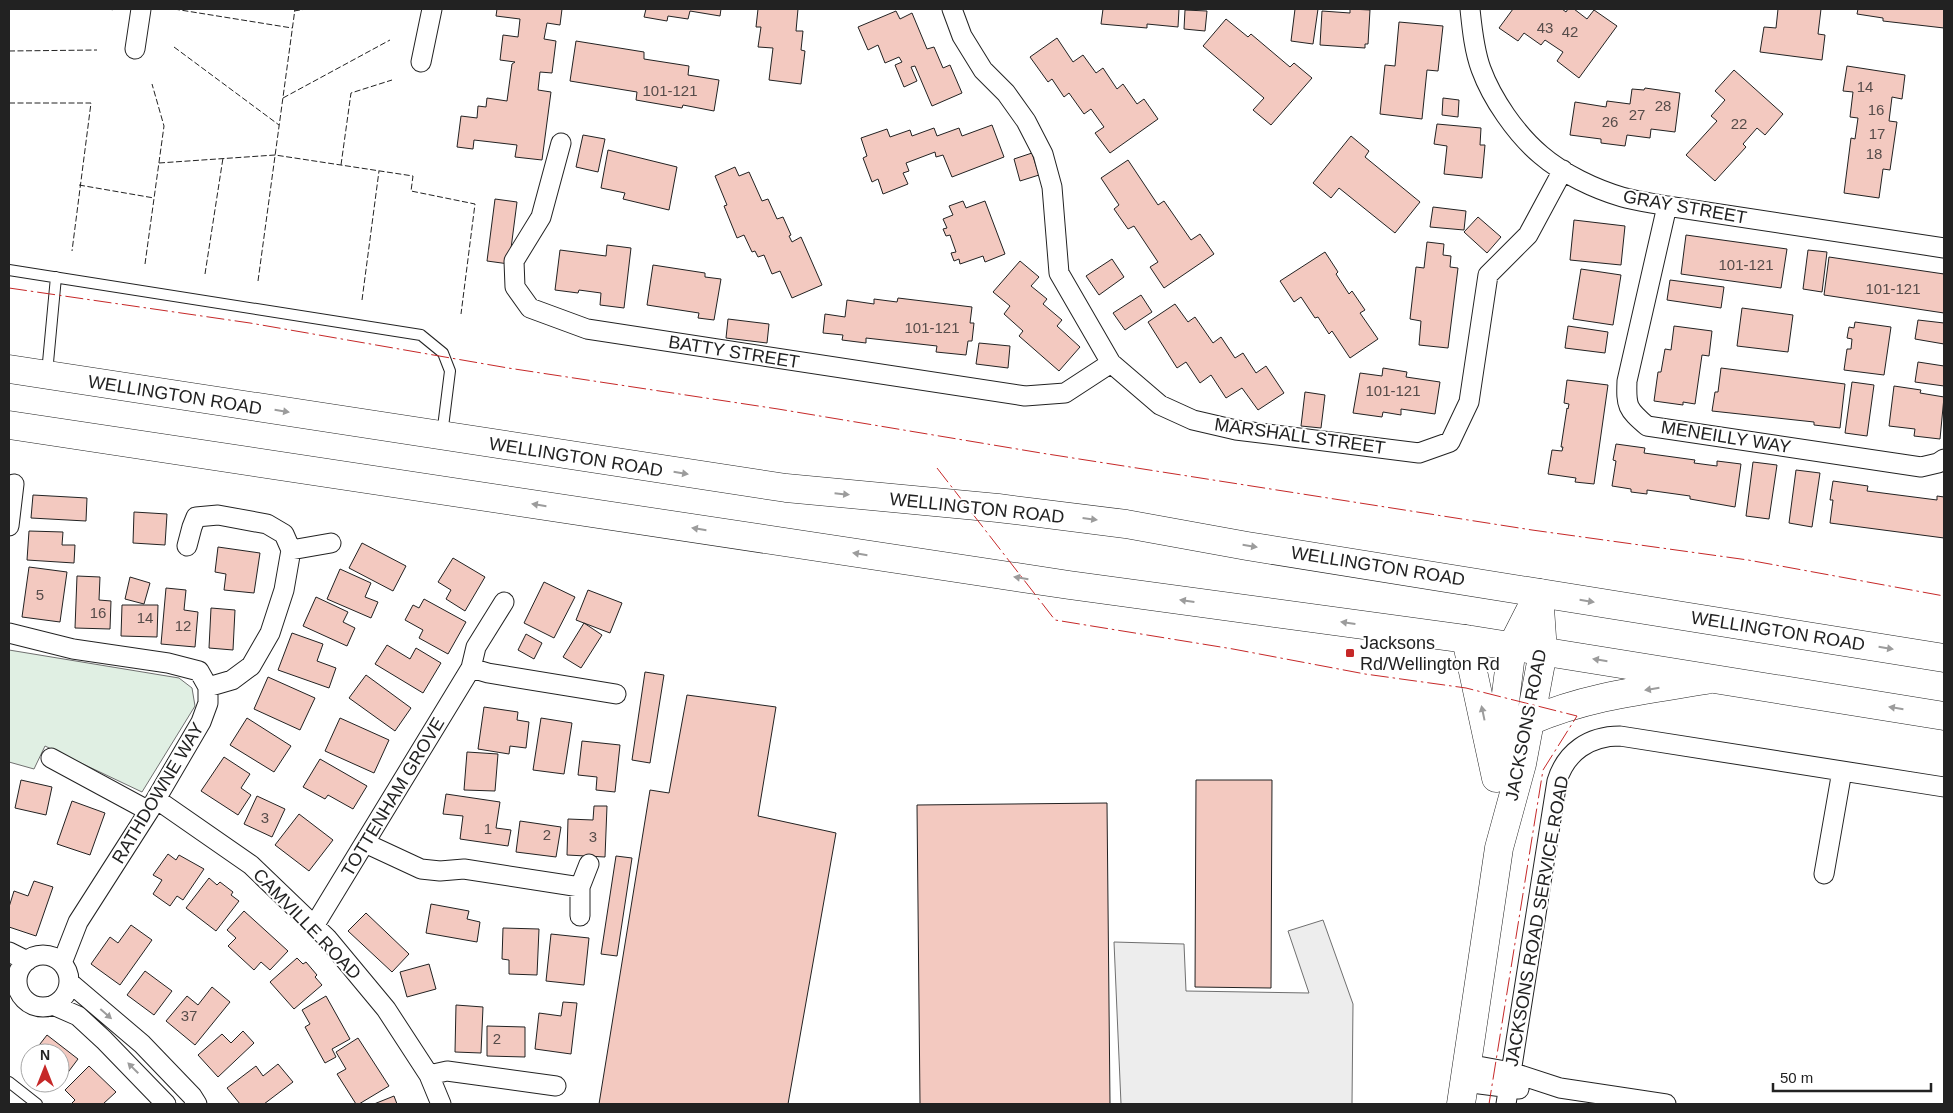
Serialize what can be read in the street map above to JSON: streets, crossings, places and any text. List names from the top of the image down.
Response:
{
  "streets": {
    "main road": ["WELLINGTON ROAD", "JACKSONS ROAD"],
    "street": [
      "GRAY STREET",
      "BATTY STREET",
      "MARSHALL STREET",
      "MENEILLY WAY",
      "RATHDOWNE WAY",
      "TOTTENHAM GROVE",
      "JACKSONS ROAD SERVICE ROAD",
      "CAMVILLE ROAD"
    ]
  },
  "crossings": [
    ["GRAY STREET", "MARSHALL STREET"],
    ["GRAY STREET", "MENEILLY WAY"],
    ["BATTY STREET", "MARSHALL STREET"],
    ["WELLINGTON ROAD", "JACKSONS ROAD"],
    ["RATHDOWNE WAY", "CAMVILLE ROAD"],
    ["TOTTENHAM GROVE", "CAMVILLE ROAD"]
  ],
  "places": {
    "transit": ["Jacksons Rd/Wellington Rd"]
  },
  "house_numbers": [
    "43",
    "42",
    "14",
    "101-121",
    "28",
    "16",
    "27",
    "26",
    "22",
    "17",
    "18",
    "101-121",
    "101-121",
    "101-121",
    "101-121",
    "5",
    "16",
    "14",
    "12",
    "3",
    "1",
    "2",
    "3",
    "37",
    "2"
  ],
  "scale_bar": "50 m",
  "north": "top"
}
